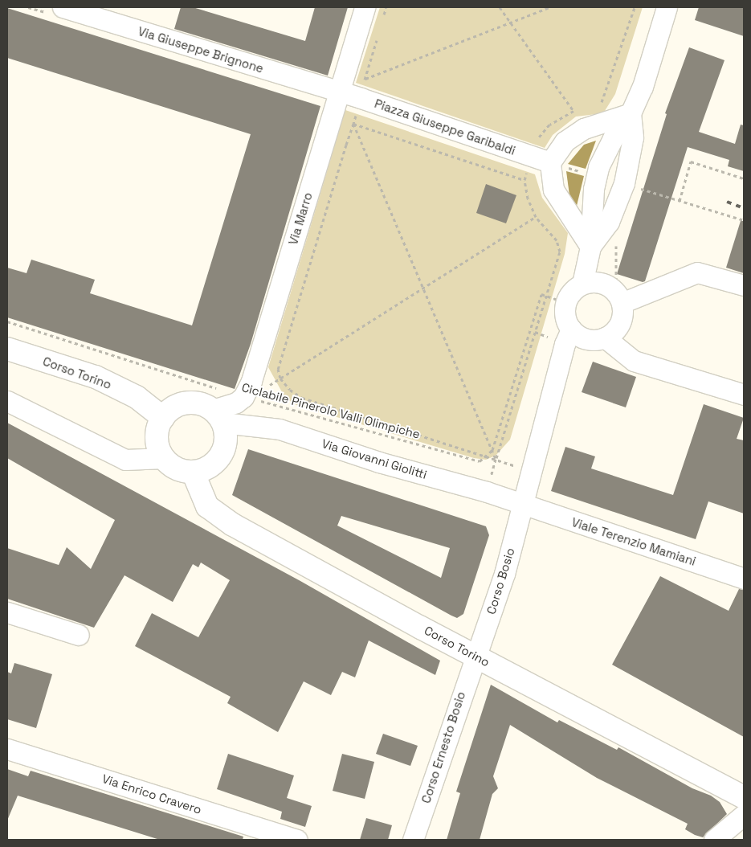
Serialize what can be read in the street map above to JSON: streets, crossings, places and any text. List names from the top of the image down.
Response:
{
  "streets": {
    "main road": ["Corso Torino"],
    "street": [
      "Via Giuseppe Brignone",
      "Piazza Giuseppe Garibaldi",
      "Via Marro",
      "Via Giovanni Giolitti",
      "Viale Terenzio Mamiani",
      "Corso Bosio",
      "Corso Ernesto Bosio",
      "Via Enrico Cravero"
    ],
    "path": ["Ciclabile Pinerolo Valli Olimpiche"]
  },
  "crossings": [
    ["Via Giuseppe Brignone", "Piazza Giuseppe Garibaldi"],
    ["Via Giuseppe Brignone", "Via Marro"],
    ["Piazza Giuseppe Garibaldi", "Via Marro"],
    ["Via Marro", "Ciclabile Pinerolo Valli Olimpiche"],
    ["Corso Torino", "Via Giovanni Giolitti"],
    ["Corso Torino", "Corso Bosio"],
    ["Corso Torino", "Corso Ernesto Bosio"],
    ["Via Giovanni Giolitti", "Viale Terenzio Mamiani"],
    ["Via Giovanni Giolitti", "Corso Bosio"],
    ["Viale Terenzio Mamiani", "Corso Bosio"],
    ["Corso Bosio", "Corso Ernesto Bosio"]
  ]
}
